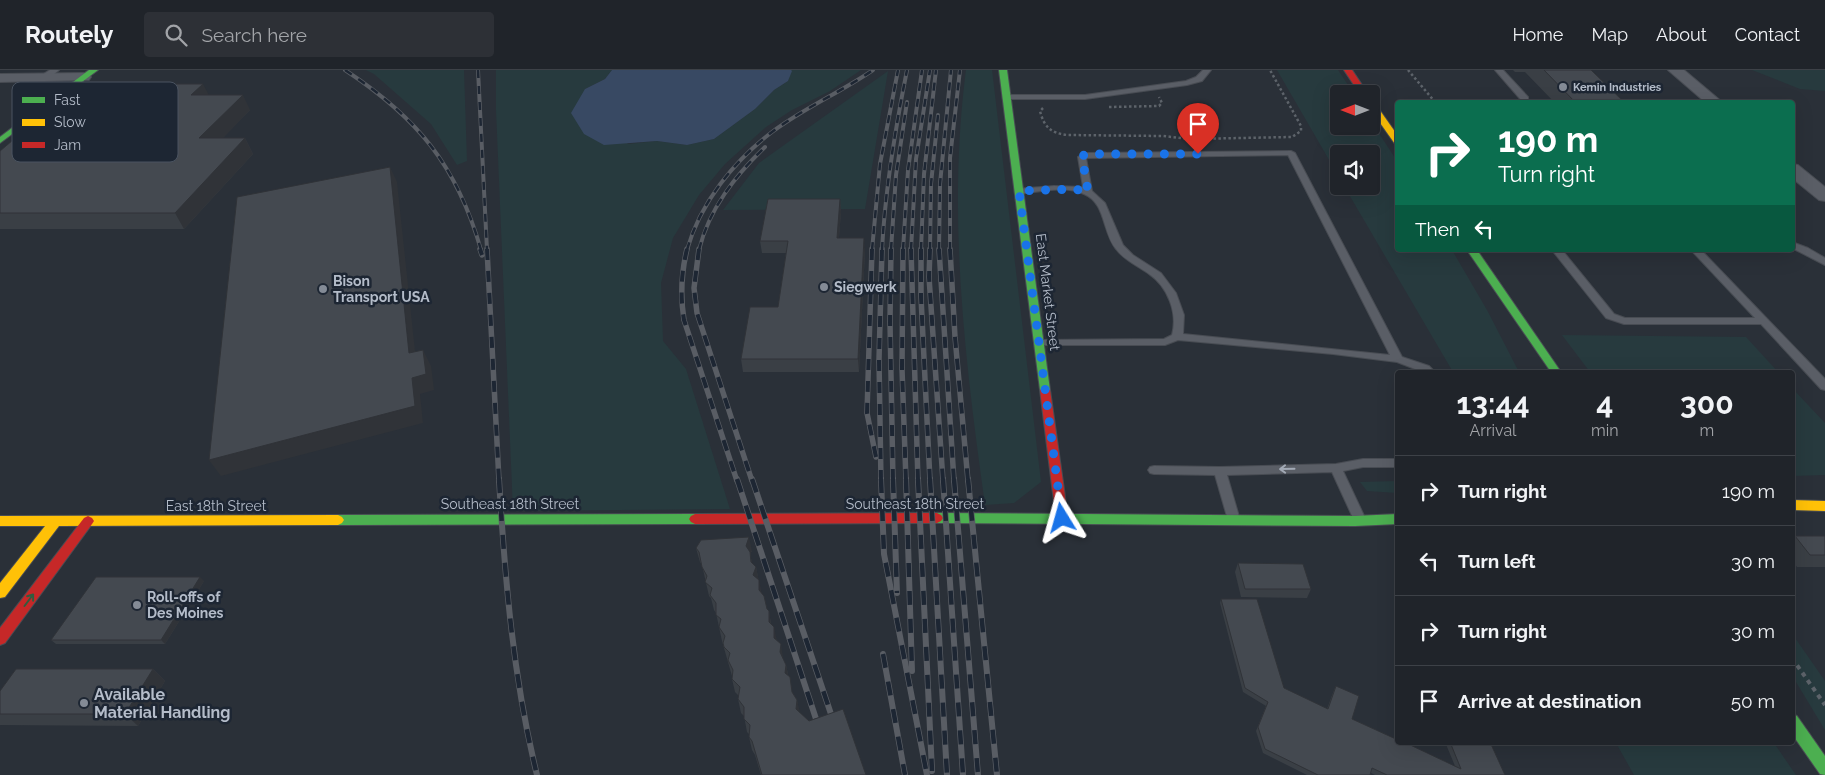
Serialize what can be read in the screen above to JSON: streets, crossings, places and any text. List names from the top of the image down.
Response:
{
  "streets": {
    "street": ["East Market Street", "Southeast 18th Street", "East 18th Street"]
  },
  "crossings": [
    ["East Market Street", "Southeast 18th Street"],
    ["Southeast 18th Street", "East 18th Street"]
  ],
  "places": [
    "Kemin Industries",
    "Siegwerk",
    "Bison Transport USA",
    "Roll-offs of Des Moines",
    "Available Material Handling"
  ],
  "legend": ["Fast", "Slow", "Jam"],
  "north": "left",
  "page": {
    "header": "Routely",
    "search": "Search here",
    "nav": [
      "Home",
      "Map",
      "About",
      "Contact"
    ],
    "turn": ["190 m", "Turn right"],
    "then": "Then",
    "eta": [
      "13:44",
      "Arrival",
      "4",
      "min",
      "300",
      "m"
    ],
    "list": [
      {
        "name": "Turn right",
        "value": "190 m"
      },
      {
        "name": "Turn left",
        "value": "30 m"
      },
      {
        "name": "Turn right",
        "value": "30 m"
      },
      {
        "name": "Arrive at destination",
        "value": "50 m"
      }
    ]
  }
}
